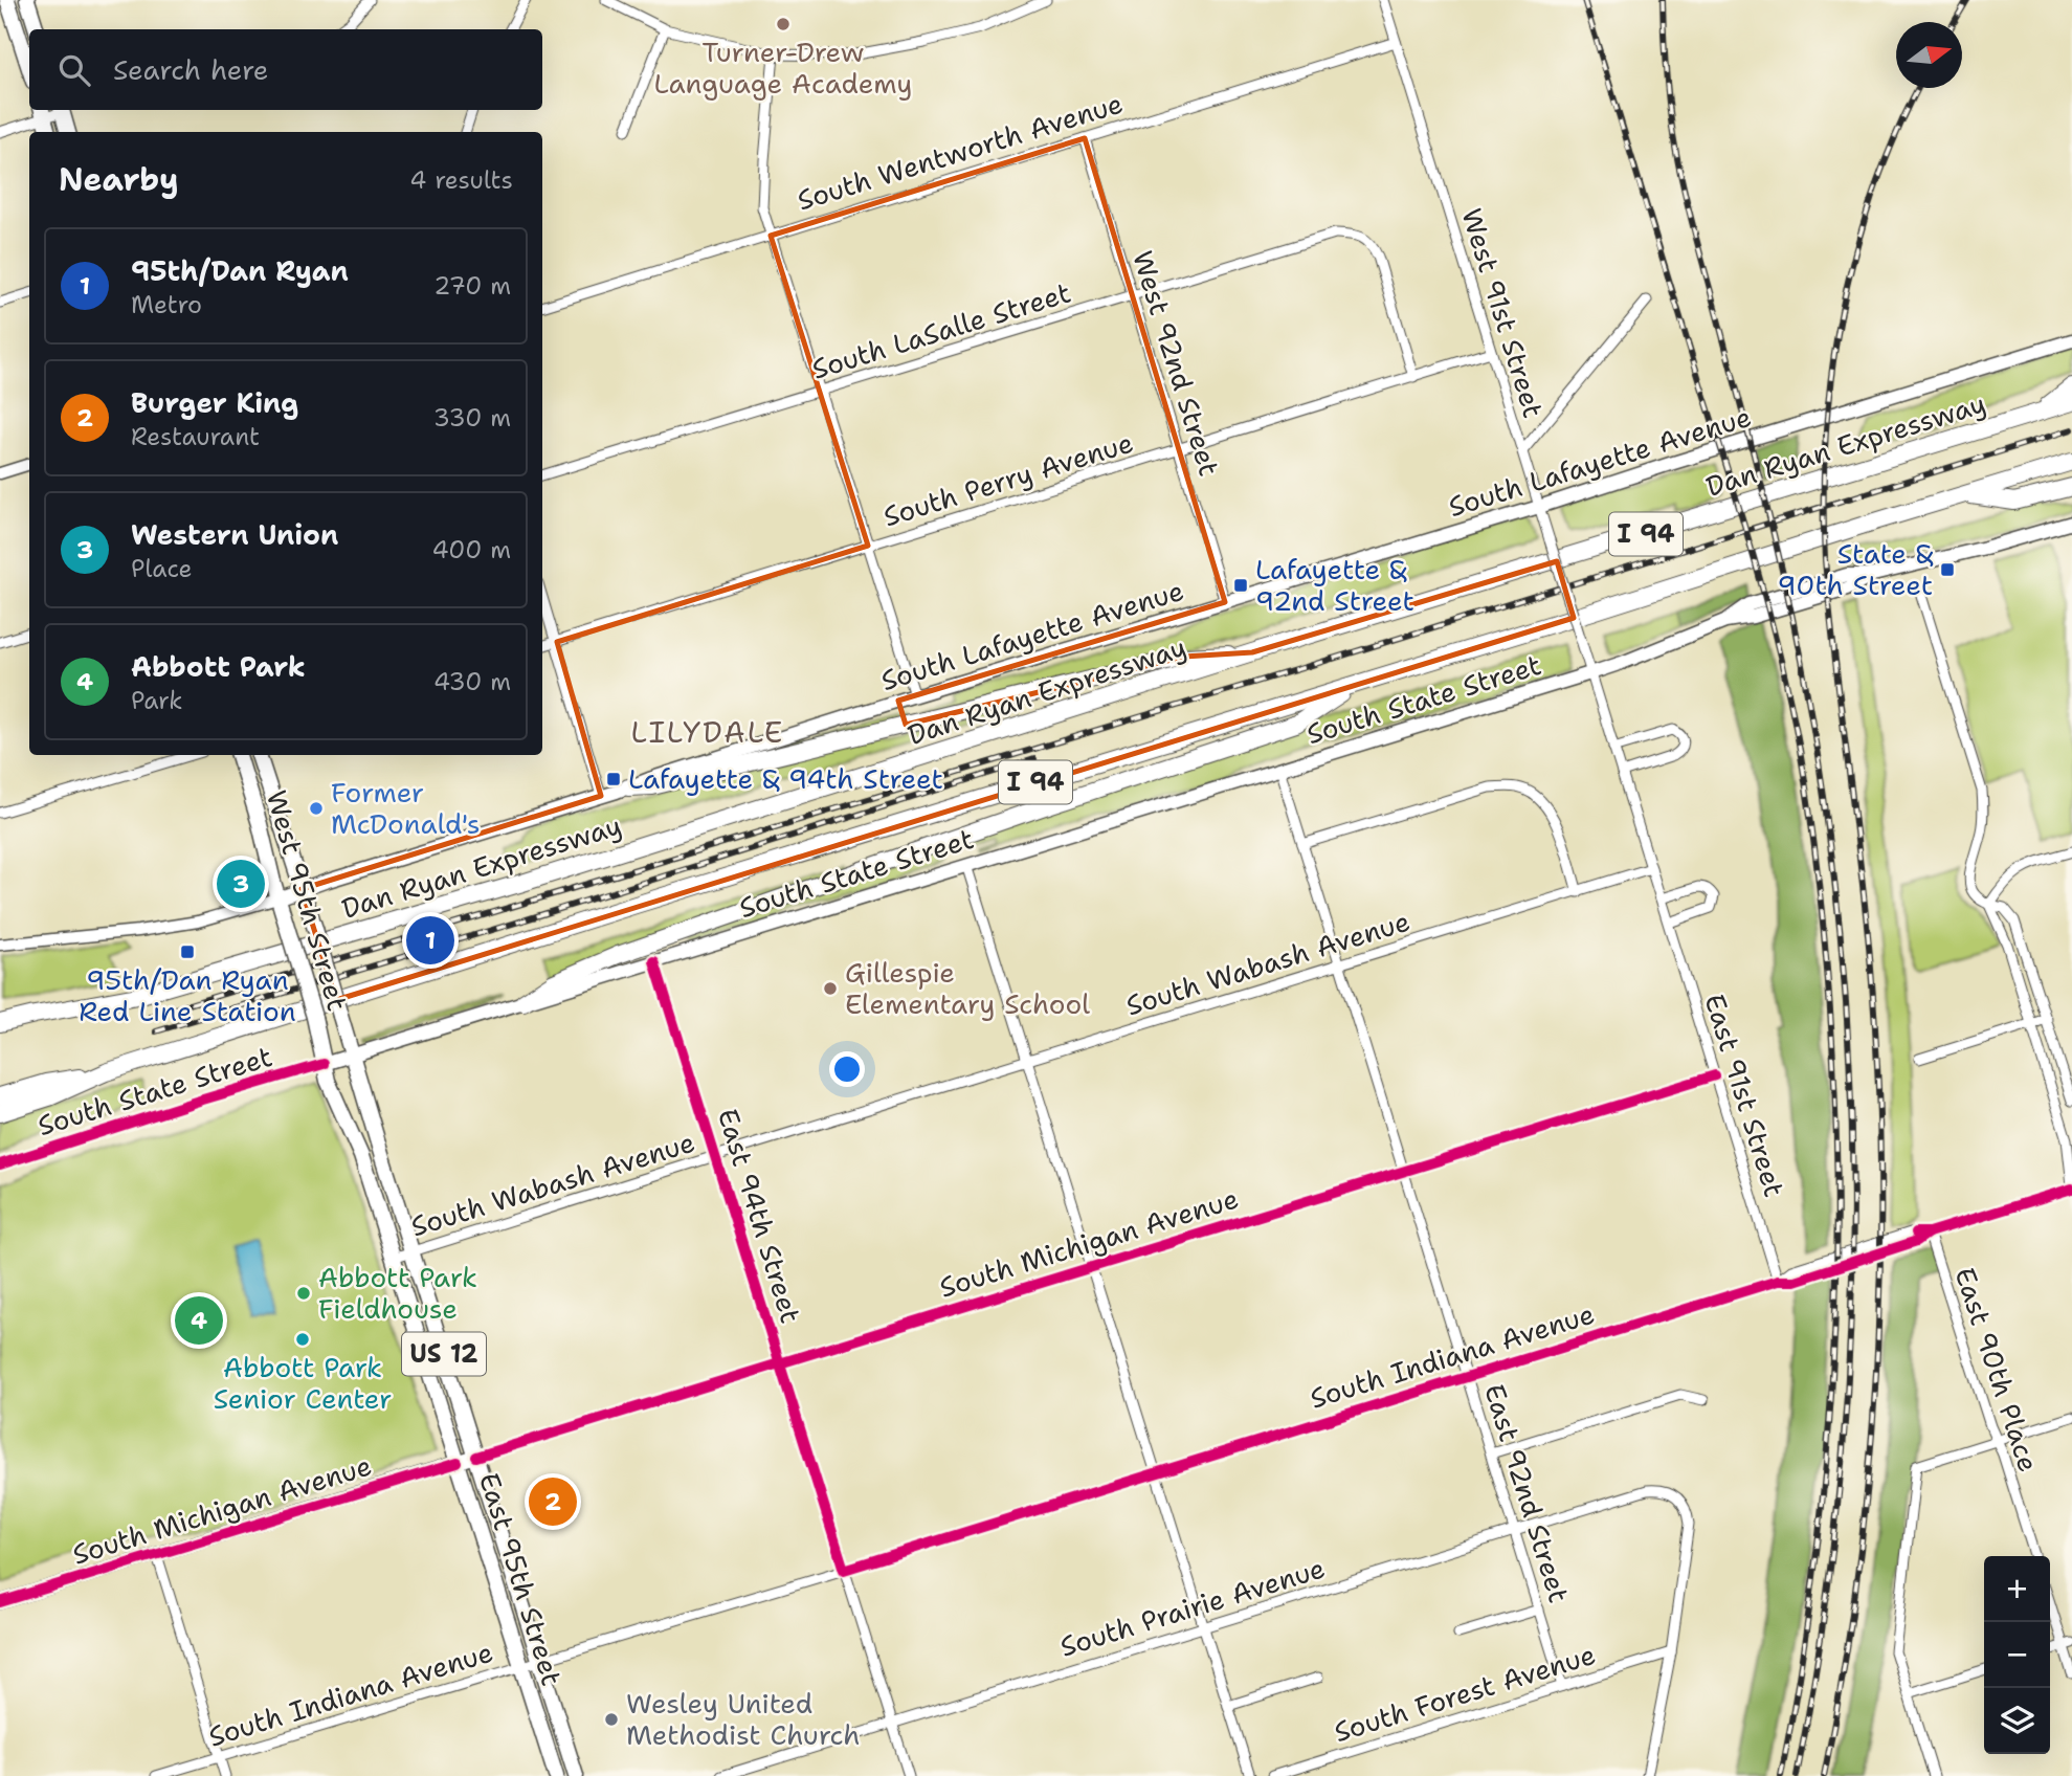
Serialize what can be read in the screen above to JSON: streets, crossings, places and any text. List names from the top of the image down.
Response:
{
  "streets": {
    "highway": ["Dan Ryan Expressway", "I 94"],
    "main road": [
      "South Lafayette Avenue",
      "South State Street",
      "West 95th Street",
      "South Michigan Avenue",
      "US 12",
      "East 95th Street"
    ],
    "street": [
      "South Wentworth Avenue",
      "West 91st Street",
      "South LaSalle Street",
      "West 92nd Street",
      "South Perry Avenue",
      "South Wabash Avenue",
      "East 91st Street",
      "East 94th Street",
      "South Indiana Avenue",
      "East 90th Place",
      "East 92nd Street",
      "South Prairie Avenue",
      "South Forest Avenue"
    ]
  },
  "crossings": [
    ["South Wentworth Avenue", "West 91st Street"],
    ["South Wentworth Avenue", "West 92nd Street"],
    ["West 91st Street", "South Lafayette Avenue"],
    ["West 91st Street", "South Perry Avenue"],
    ["West 91st Street", "East 91st Street"],
    ["South LaSalle Street", "West 92nd Street"],
    ["South LaSalle Street", "South Perry Avenue"],
    ["West 92nd Street", "South Lafayette Avenue"],
    ["West 92nd Street", "South Perry Avenue"],
    ["Dan Ryan Expressway", "I 94"],
    ["South Lafayette Avenue", "West 95th Street"],
    ["South State Street", "West 95th Street"],
    ["South State Street", "East 91st Street"],
    ["South State Street", "East 94th Street"],
    ["South State Street", "East 92nd Street"],
    ["South State Street", "East 95th Street"],
    ["West 95th Street", "East 95th Street"],
    ["South Wabash Avenue", "East 91st Street"],
    ["South Wabash Avenue", "East 94th Street"],
    ["South Wabash Avenue", "East 92nd Street"],
    ["South Wabash Avenue", "East 95th Street"],
    ["East 91st Street", "South Michigan Avenue"],
    ["East 91st Street", "South Indiana Avenue"],
    ["East 94th Street", "South Michigan Avenue"],
    ["East 94th Street", "South Indiana Avenue"],
    ["East 94th Street", "South Prairie Avenue"],
    ["South Michigan Avenue", "East 92nd Street"],
    ["South Michigan Avenue", "East 95th Street"],
    ["South Indiana Avenue", "East 90th Place"],
    ["South Indiana Avenue", "East 92nd Street"],
    ["South Indiana Avenue", "East 95th Street"],
    ["East 92nd Street", "South Prairie Avenue"],
    ["East 92nd Street", "South Forest Avenue"],
    ["South Prairie Avenue", "South Forest Avenue"]
  ],
  "districts": ["LILYDALE"],
  "places": {
    "other": [
      "Turner-Drew Language Academy",
      "Former McDonald's",
      "Gillespie Elementary School",
      "Abbott Park Fieldhouse",
      "Abbott Park Senior Center",
      "Wesley United Methodist Church"
    ],
    "transit": [
      "State & 90th Street",
      "Lafayette & 92nd Street",
      "Lafayette & 94th Street",
      "95th/Dan Ryan Red Line Station"
    ]
  },
  "north": "right",
  "page": {
    "search": "Search here",
    "heading": ["Nearby", "4 results"],
    "list": [
      {
        "mark": "1",
        "name": "95th/Dan Ryan",
        "note": "Metro",
        "value": "270 m"
      },
      {
        "mark": "2",
        "name": "Burger King",
        "note": "Restaurant",
        "value": "330 m"
      },
      {
        "mark": "3",
        "name": "Western Union",
        "note": "Place",
        "value": "400 m"
      },
      {
        "mark": "4",
        "name": "Abbott Park",
        "note": "Park",
        "value": "430 m"
      }
    ],
    "pins": [
      "3",
      "1",
      "4",
      "2"
    ],
    "map_buttons": ["+", "−"]
  }
}
